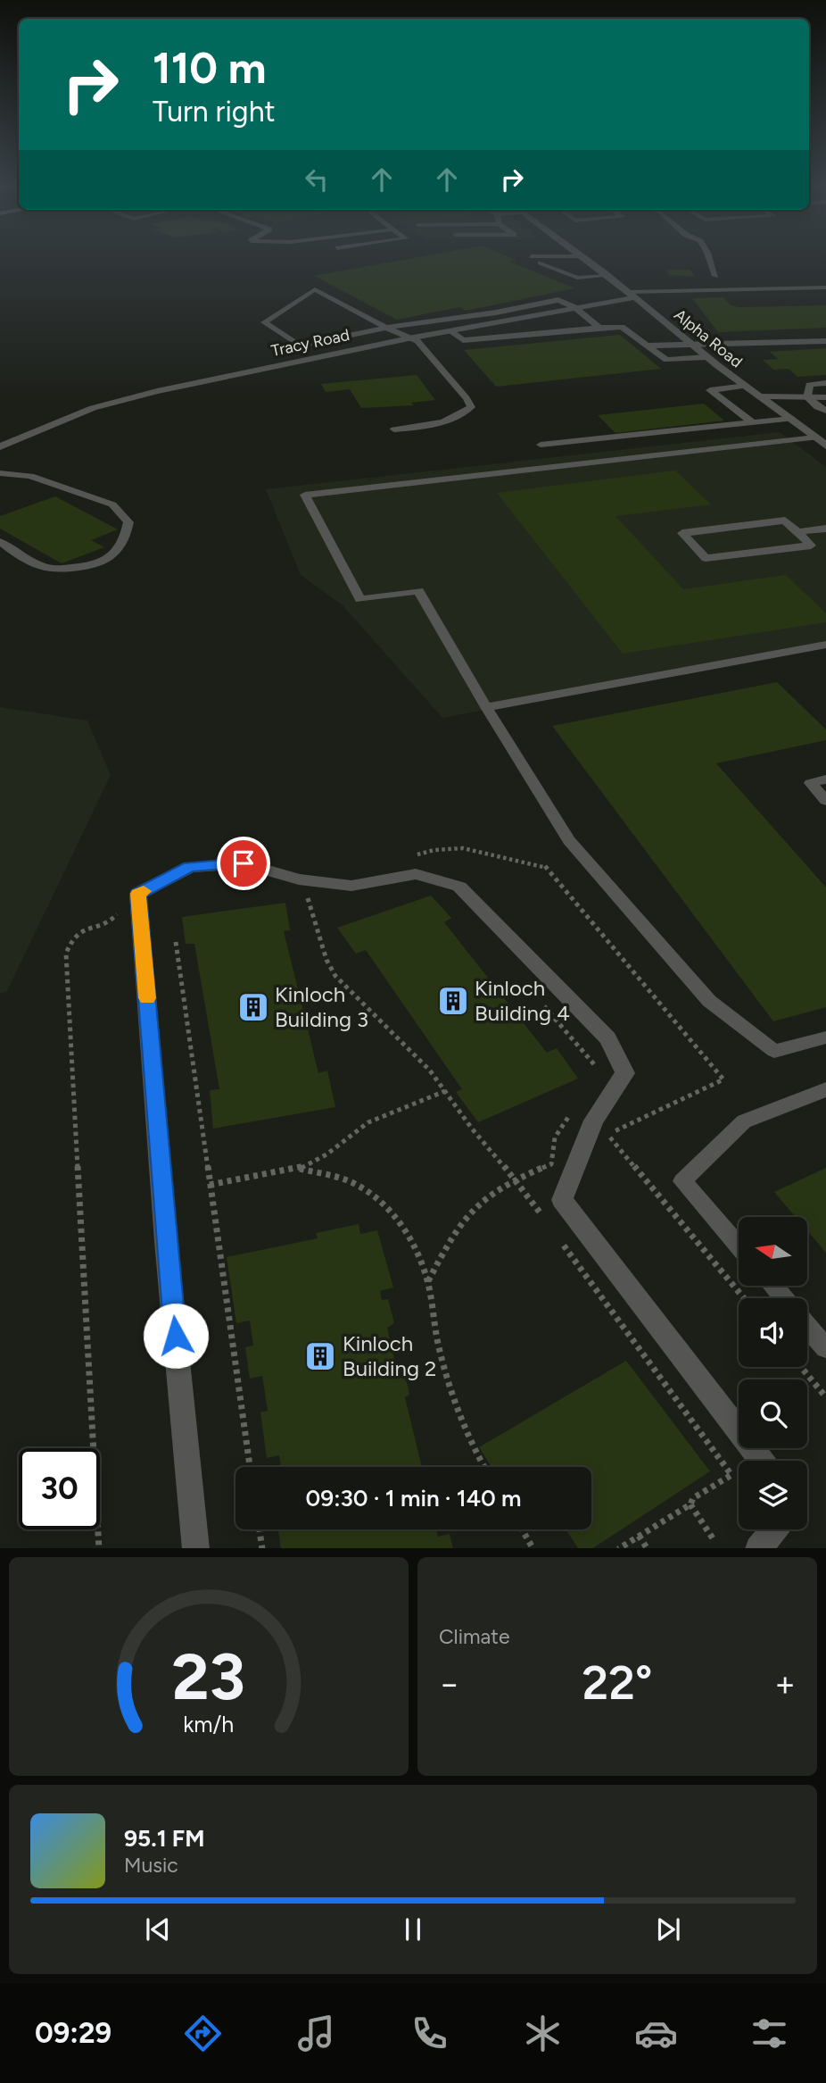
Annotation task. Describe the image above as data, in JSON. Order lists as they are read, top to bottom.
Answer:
{
  "streets": {
    "street": ["Alpha Road", "Tracy Road"]
  },
  "crossings": [
    ["Alpha Road", "Tracy Road"]
  ],
  "places": {
    "building": ["Kinloch Building 4", "Kinloch Building 3", "Kinloch Building 2"]
  },
  "north": "left",
  "page": {
    "turn": ["110 m", "Turn right"],
    "limit": "30",
    "trip": "09:30 · 1 min · 140 m",
    "tile": "Climate",
    "heat": ["−", "22°", "+"],
    "song": ["95.1 FM", "Music"],
    "tabs": "09:29",
    "gauge": ["23", "km/h"]
  }
}
